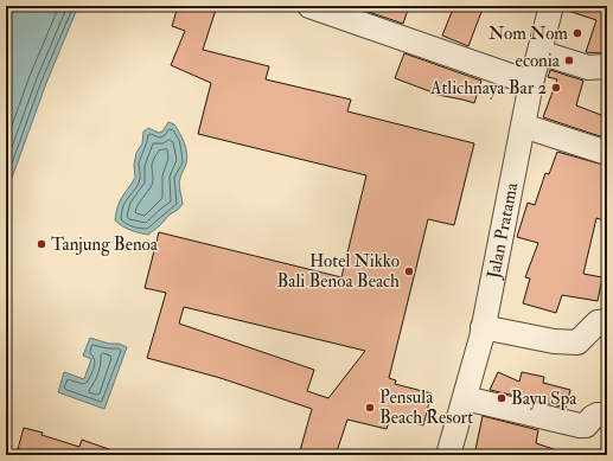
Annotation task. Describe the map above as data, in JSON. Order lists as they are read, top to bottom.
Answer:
{
  "streets": {
    "street": ["Jalan Pratama"]
  },
  "places": [
    "Nom Nom",
    "econia",
    "Atlichnaya Bar 2",
    "Tanjung Benoa",
    "Hotel Nikko Bali Benoa Beach",
    "Bayu Spa",
    "Pensula Beach Resort"
  ]
}
